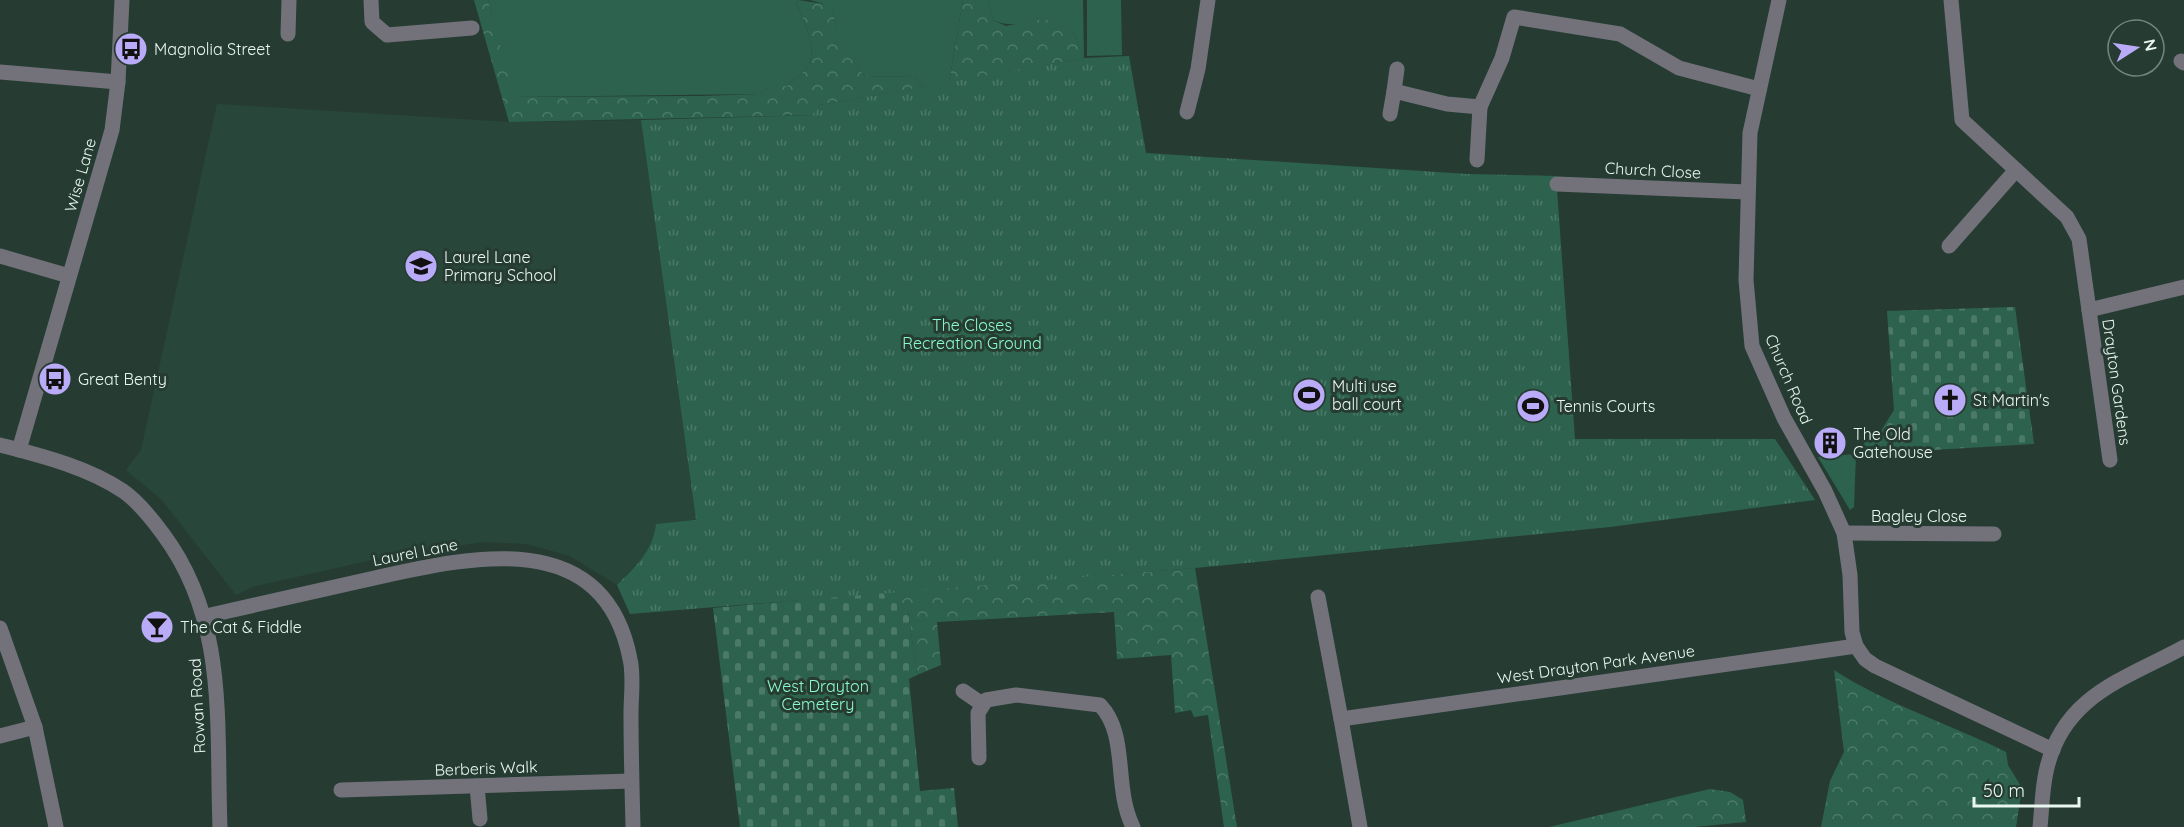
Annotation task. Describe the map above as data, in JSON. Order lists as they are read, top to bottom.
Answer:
{
  "streets": {
    "street": [
      "Church Close",
      "Wise Lane",
      "Church Road",
      "Drayton Gardens",
      "Bagley Close",
      "Laurel Lane",
      "West Drayton Park Avenue",
      "Rowan Road",
      "Berberis Walk"
    ]
  },
  "crossings": [
    ["Church Close", "Church Road"],
    ["Wise Lane", "Rowan Road"],
    ["Church Road", "Bagley Close"],
    ["Church Road", "West Drayton Park Avenue"],
    ["Laurel Lane", "Rowan Road"],
    ["Laurel Lane", "Berberis Walk"]
  ],
  "parks": ["The Closes Recreation Ground", "West Drayton Cemetery"],
  "places": {
    "bus stop": ["Magnolia Street", "Great Benty"],
    "school or university": ["Laurel Lane Primary School"],
    "sports": ["Multi use ball court", "Tennis Courts"],
    "church": ["St Martin's"],
    "building": ["The Old Gatehouse"],
    "bar": ["The Cat & Fiddle"]
  },
  "scale_bar": "50 m",
  "north": "right"
}
